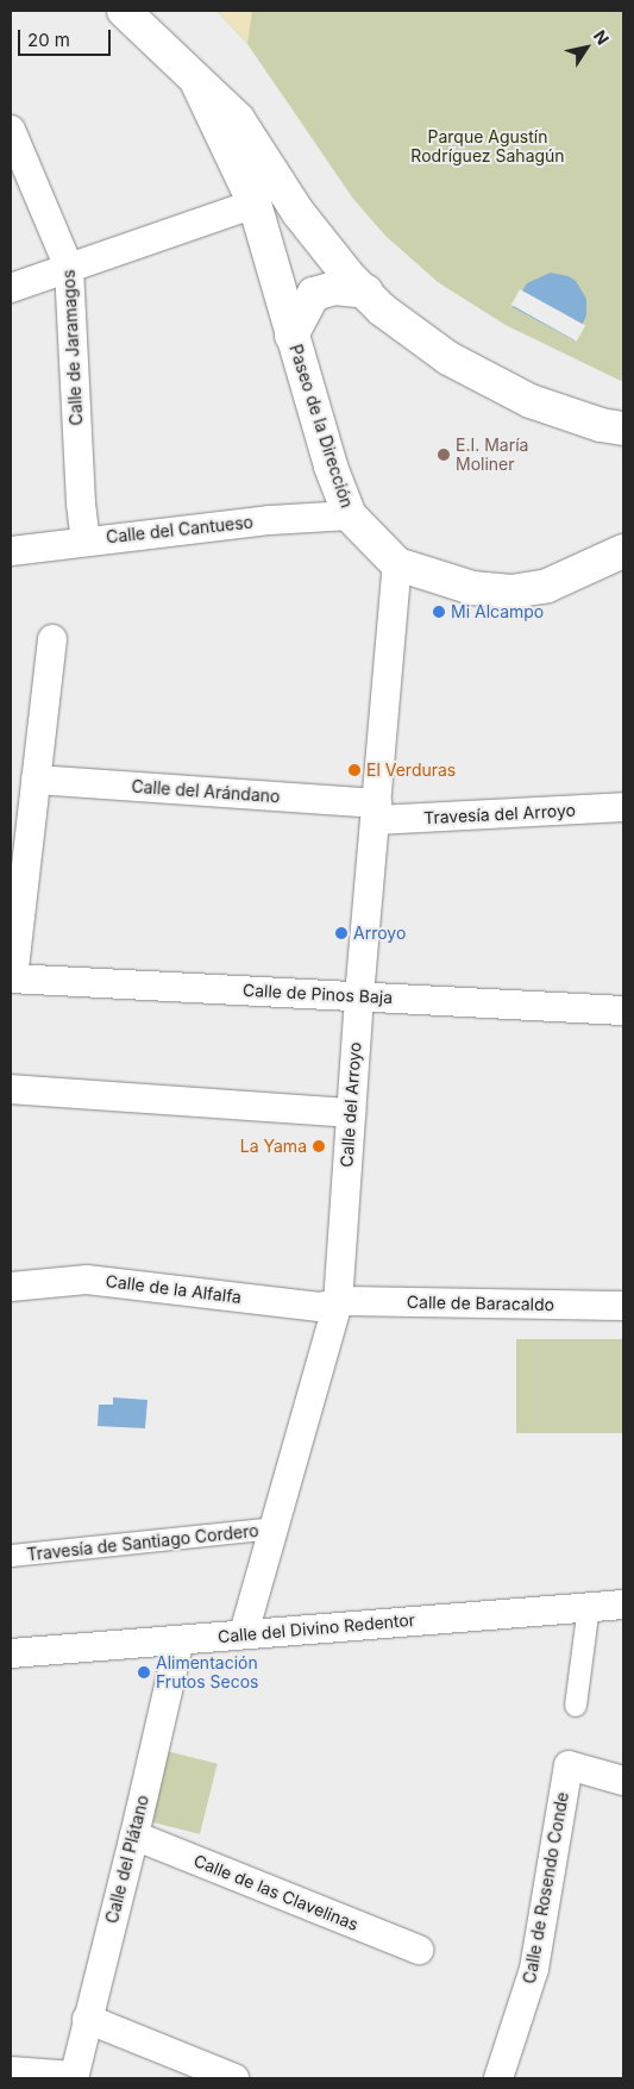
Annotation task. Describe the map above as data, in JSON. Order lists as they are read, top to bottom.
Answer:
{
  "streets": {
    "street": [
      "Calle de Jaramagos",
      "Paseo de la Dirección",
      "Calle del Cantueso",
      "Calle del Arándano",
      "Travesía del Arroyo",
      "Calle de Pinos Baja",
      "Calle del Arroyo",
      "Calle de la Alfalfa",
      "Calle de Baracaldo",
      "Travesía de Santiago Cordero",
      "Calle del Divino Redentor",
      "Calle del Plátano",
      "Calle de Rosendo Conde",
      "Calle de las Clavelinas"
    ]
  },
  "crossings": [
    ["Calle de Jaramagos", "Calle del Cantueso"],
    ["Paseo de la Dirección", "Calle del Cantueso"],
    ["Paseo de la Dirección", "Calle del Arroyo"],
    ["Calle del Arándano", "Travesía del Arroyo"],
    ["Calle del Arándano", "Calle del Arroyo"],
    ["Travesía del Arroyo", "Calle del Arroyo"],
    ["Calle de Pinos Baja", "Calle del Arroyo"],
    ["Calle del Arroyo", "Calle de la Alfalfa"],
    ["Calle del Arroyo", "Calle de Baracaldo"],
    ["Calle del Arroyo", "Travesía de Santiago Cordero"],
    ["Calle del Arroyo", "Calle del Divino Redentor"],
    ["Calle de la Alfalfa", "Calle de Baracaldo"],
    ["Calle del Divino Redentor", "Calle del Plátano"],
    ["Calle del Plátano", "Calle de las Clavelinas"]
  ],
  "parks": ["Parque Agustín Rodríguez Sahagún"],
  "places": [
    "E.I. María Moliner",
    "Mi Alcampo",
    "El Verduras",
    "Arroyo",
    "La Yama",
    "Alimentación Frutos Secos"
  ],
  "scale_bar": "20 m",
  "north": "top right"
}
